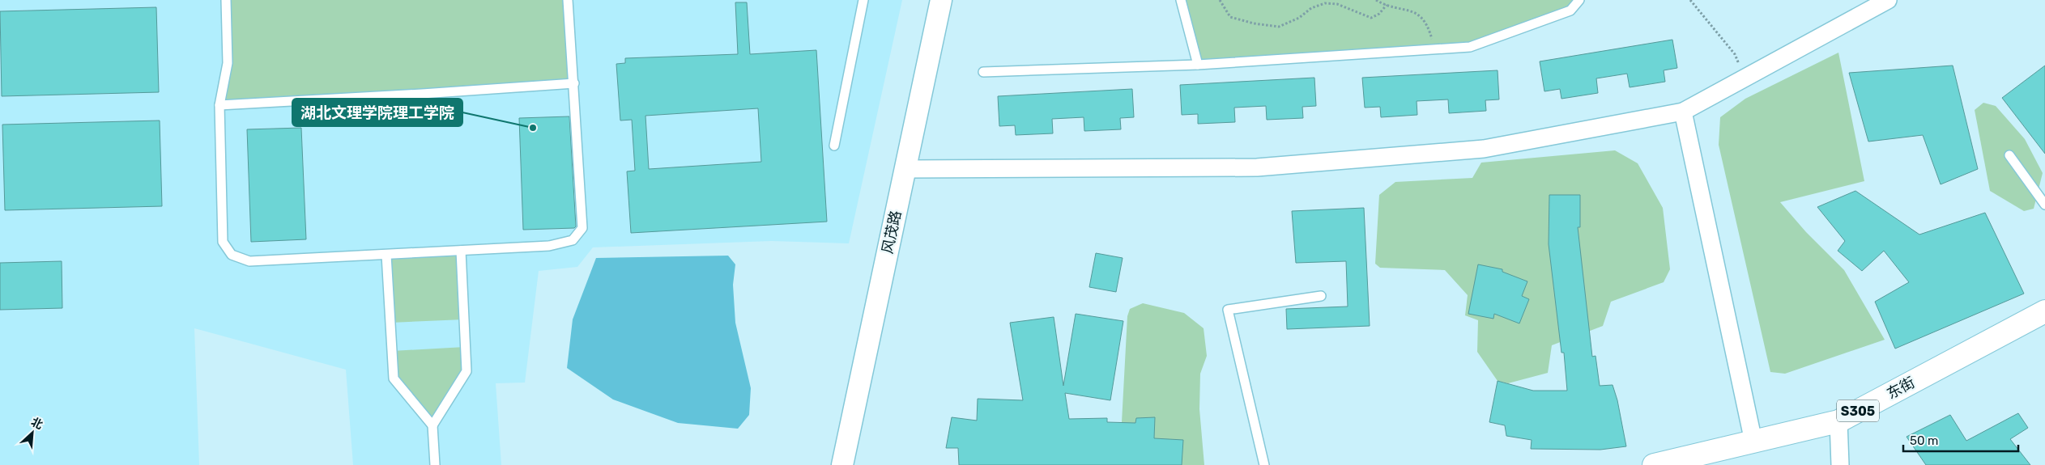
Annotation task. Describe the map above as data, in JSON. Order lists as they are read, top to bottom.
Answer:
{
  "streets": {
    "main road": ["东街", "S305"],
    "street": ["风茂路"]
  },
  "places": ["湖北文理学院理工学院"],
  "scale_bar": "50 m",
  "north": "top right"
}
